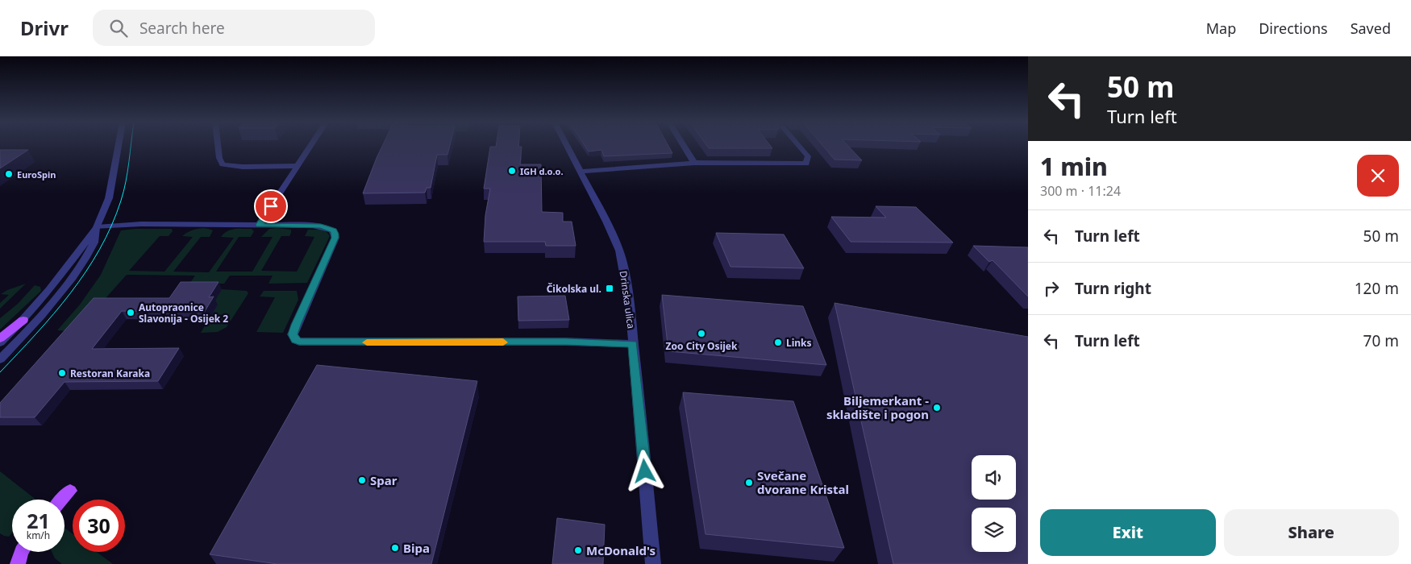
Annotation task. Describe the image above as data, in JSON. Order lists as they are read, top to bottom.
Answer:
{
  "streets": {
    "street": ["Drinska ulica"]
  },
  "places": {
    "other": [
      "IGH d.o.o.",
      "EuroSpin",
      "Autopraonice Slavonija - Osijek 2",
      "Zoo City Osijek",
      "Links",
      "Restoran Karaka",
      "Biljemerkant - skladište i pogon",
      "Spar",
      "Svečane dvorane Kristal",
      "Bipa",
      "McDonald's"
    ],
    "transit": ["Čikolska ul."]
  },
  "page": {
    "header": "Drivr",
    "search": "Search here",
    "nav": ["Map", "Directions", "Saved"],
    "turn": ["50 m", "Turn left"],
    "heading": ["1 min", "300 m · 11:24"],
    "list": [
      {
        "name": "Turn left",
        "value": "50 m"
      },
      {
        "name": "Turn right",
        "value": "120 m"
      },
      {
        "name": "Turn left",
        "value": "70 m"
      }
    ],
    "speed": "21 km/h",
    "limit": "30",
    "buttons": ["Exit", "Share"]
  }
}
